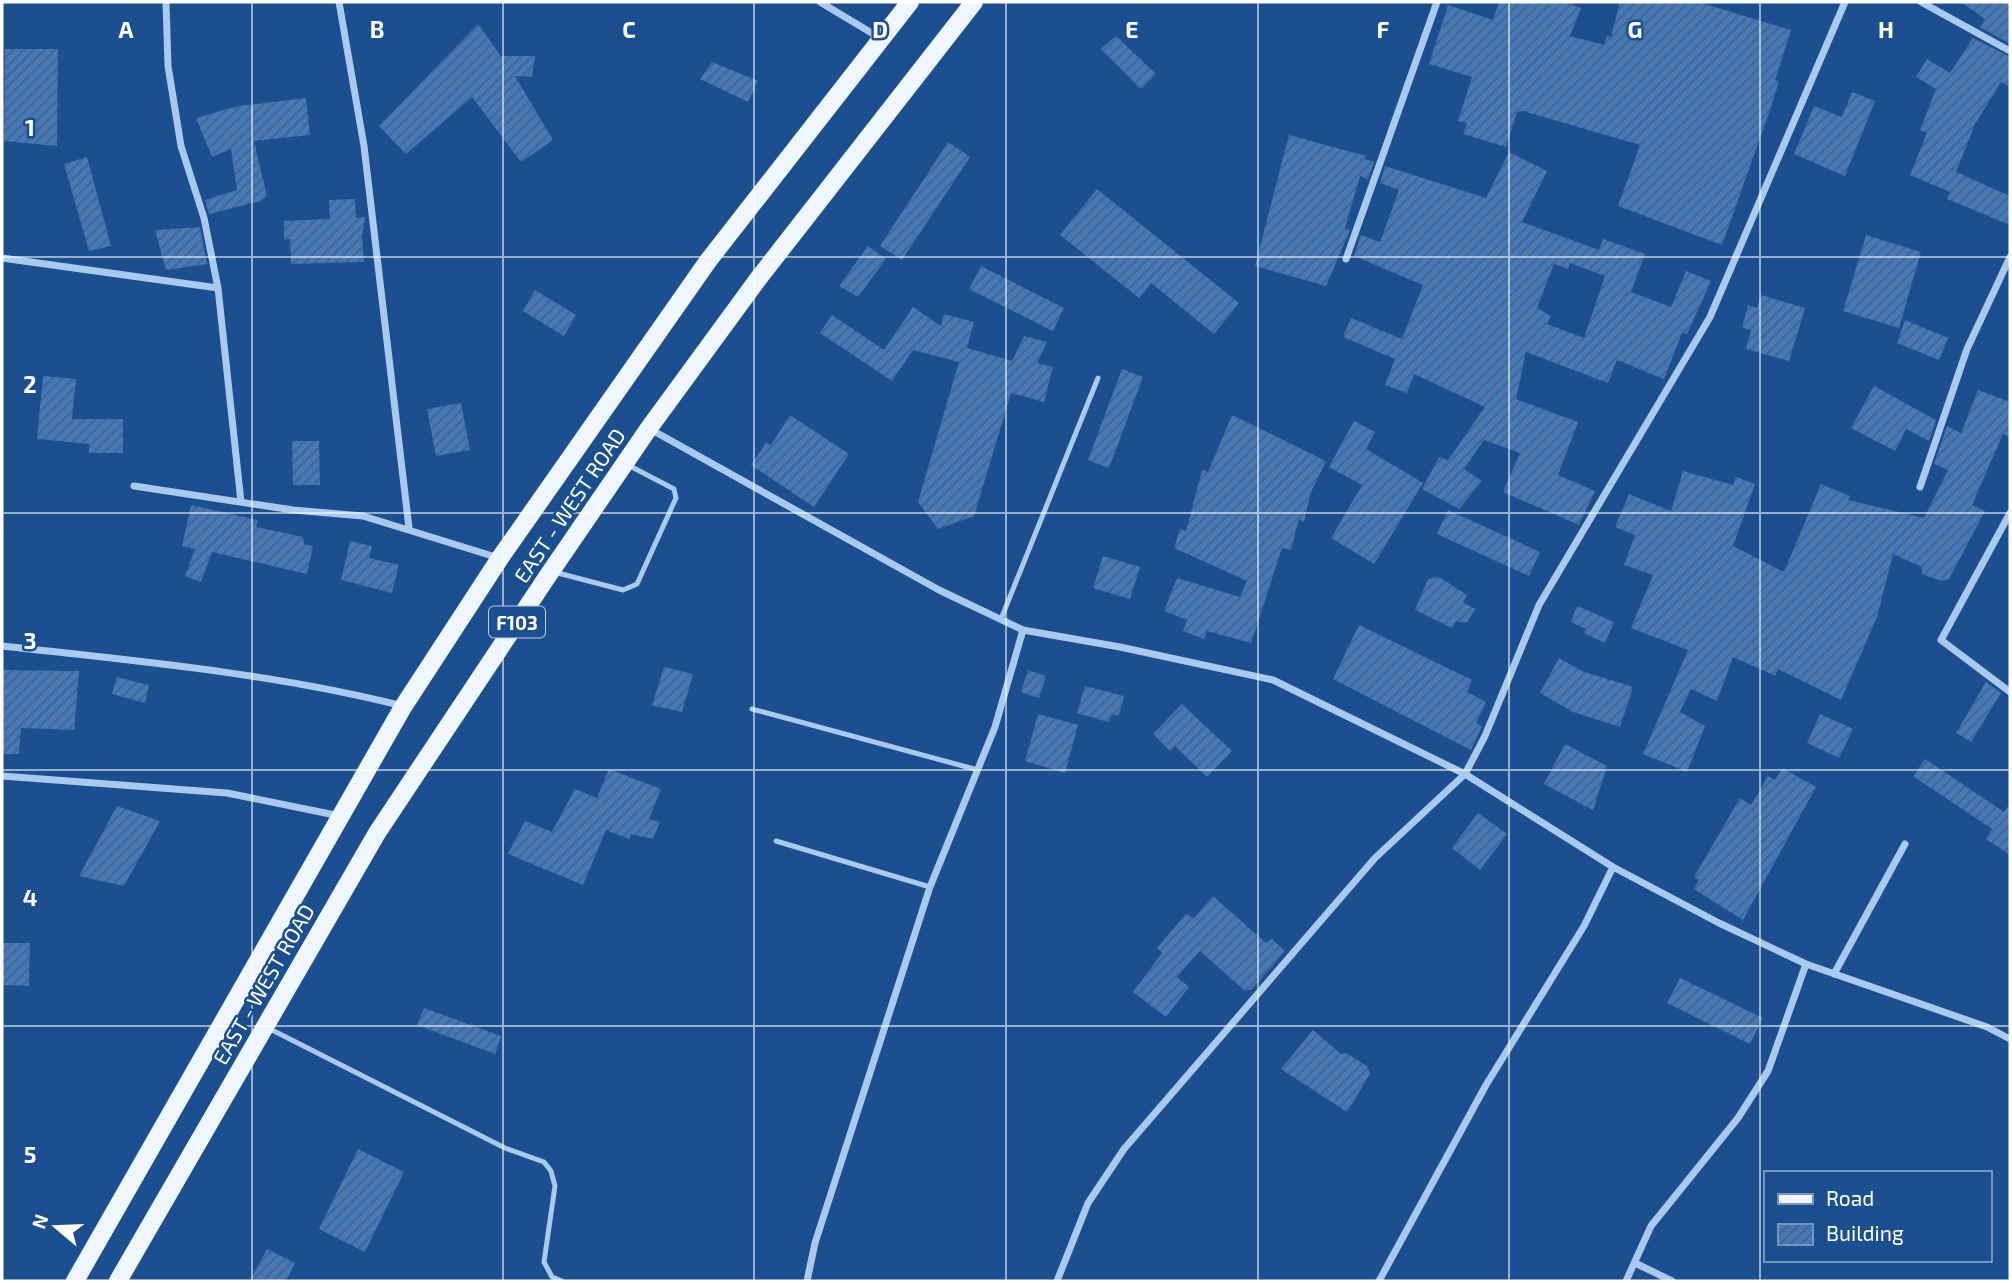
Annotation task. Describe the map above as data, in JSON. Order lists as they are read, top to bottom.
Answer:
{
  "streets": {
    "main road": ["EAST - WEST ROAD", "F103"]
  },
  "legend": ["Road", "Building"],
  "north": "left",
  "grid": {
    "columns": [
      "A",
      "B",
      "C",
      "D",
      "E",
      "F",
      "G",
      "H"
    ],
    "rows": [
      "1",
      "2",
      "3",
      "4",
      "5"
    ]
  }
}
